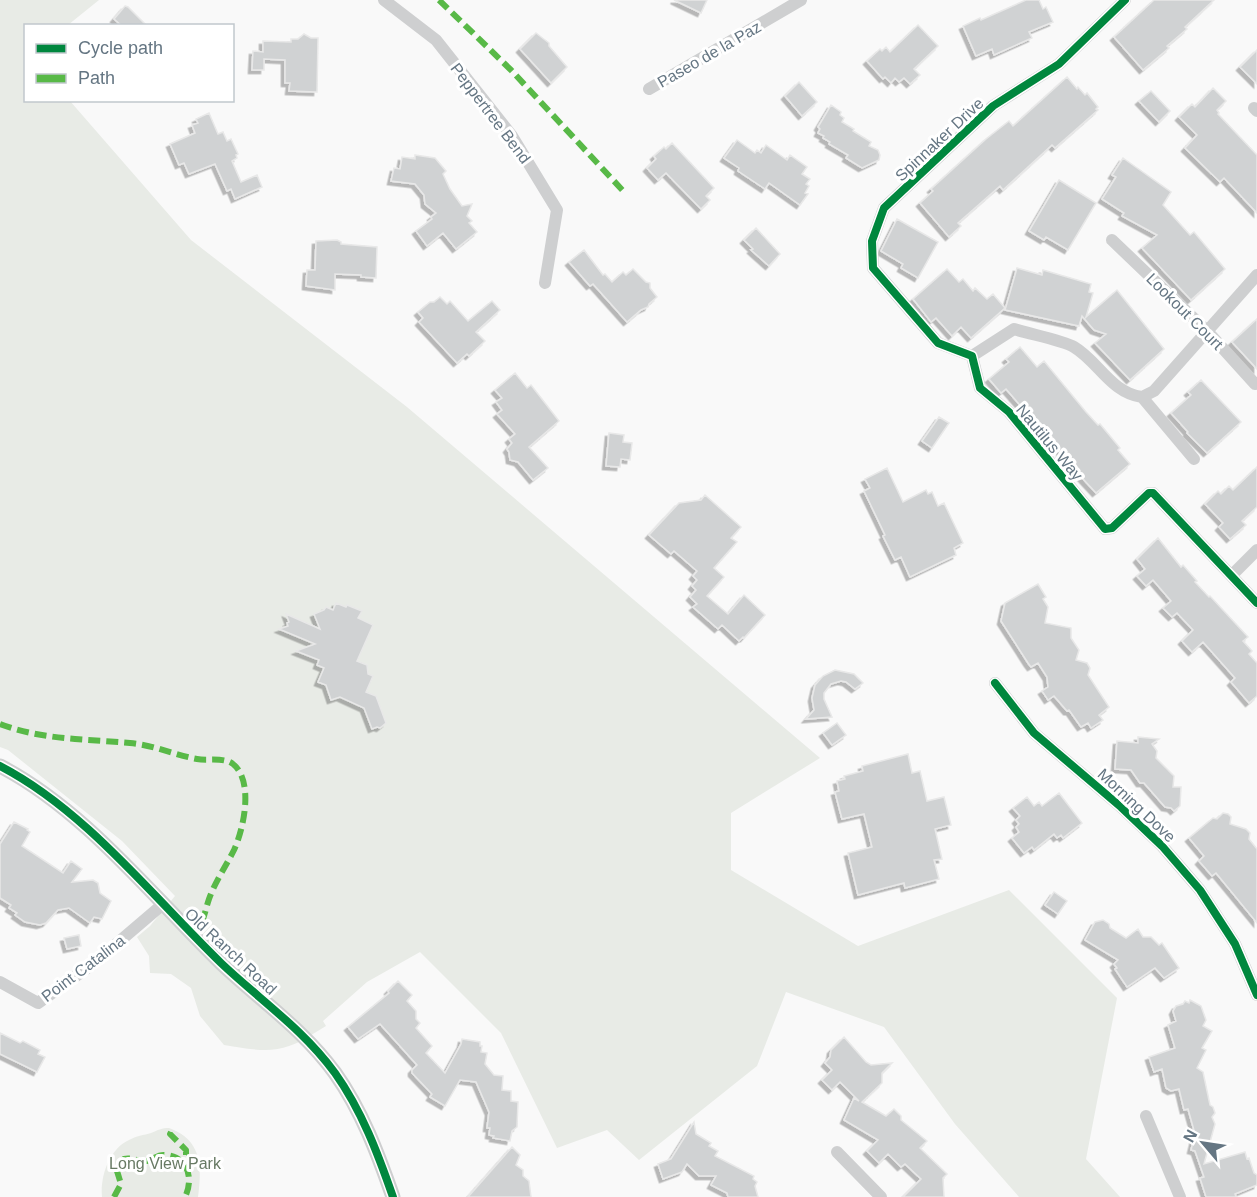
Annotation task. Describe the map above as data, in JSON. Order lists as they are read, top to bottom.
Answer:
{
  "streets": {
    "street": [
      "Paseo de la Paz",
      "Peppertree Bend",
      "Spinnaker Drive",
      "Lookout Court",
      "Nautilus Way",
      "Morning Dove",
      "Old Ranch Road",
      "Point Catalina"
    ]
  },
  "crossings": [
    ["Spinnaker Drive", "Nautilus Way"],
    ["Old Ranch Road", "Point Catalina"]
  ],
  "parks": ["Long View Park"],
  "legend": ["Cycle path", "Path"],
  "north": "top left"
}
